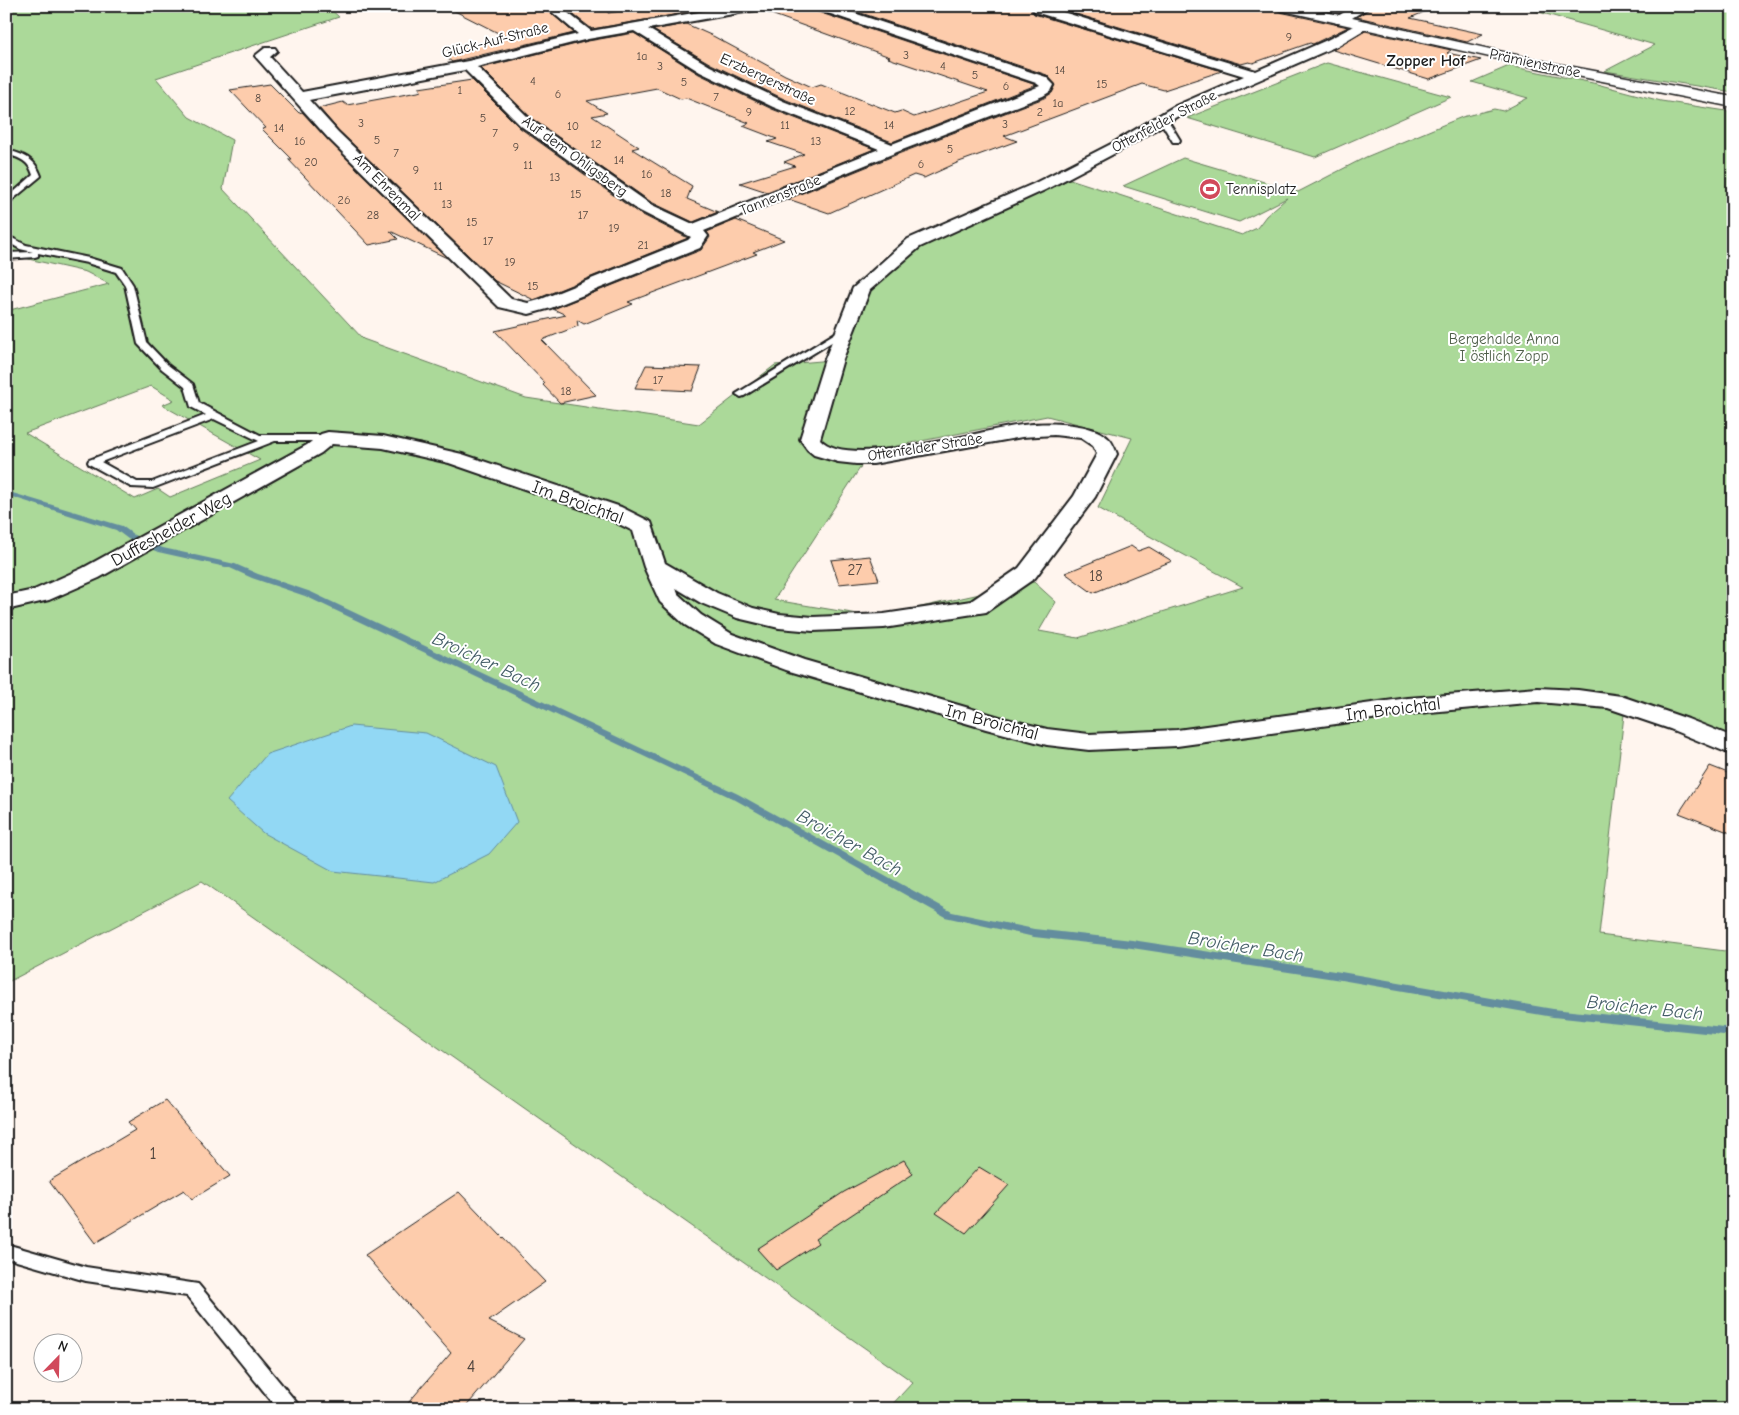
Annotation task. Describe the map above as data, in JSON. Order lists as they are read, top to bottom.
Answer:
{
  "streets": {
    "main road": ["Prämienstraße"],
    "street": [
      "Glück-Auf-Straße",
      "Erzbergerstraße",
      "Ottenfelder Straße",
      "Auf dem Ohligsberg",
      "Am Ehrenmal",
      "Tannenstraße",
      "Im Broichtal",
      "Duffesheider Weg"
    ]
  },
  "crossings": [
    ["Glück-Auf-Straße", "Erzbergerstraße"],
    ["Glück-Auf-Straße", "Auf dem Ohligsberg"],
    ["Glück-Auf-Straße", "Am Ehrenmal"],
    ["Prämienstraße", "Ottenfelder Straße"],
    ["Erzbergerstraße", "Tannenstraße"],
    ["Ottenfelder Straße", "Im Broichtal"],
    ["Auf dem Ohligsberg", "Am Ehrenmal"],
    ["Auf dem Ohligsberg", "Tannenstraße"],
    ["Am Ehrenmal", "Tannenstraße"],
    ["Im Broichtal", "Duffesheider Weg"]
  ],
  "districts": ["Zopper Hof"],
  "water": ["Broicher Bach"],
  "parks": ["Bergehalde Anna I östlich Zopp"],
  "places": {
    "sports": ["Tennisplatz"]
  },
  "house_numbers": [
    "9",
    "3",
    "1a",
    "3",
    "4",
    "14",
    "5",
    "4",
    "5",
    "15",
    "6",
    "1",
    "6",
    "7",
    "8",
    "1a",
    "12",
    "9",
    "2",
    "5",
    "3",
    "3",
    "11",
    "14",
    "10",
    "14",
    "7",
    "5",
    "16",
    "13",
    "12",
    "9",
    "5",
    "7",
    "14",
    "20",
    "6",
    "11",
    "9",
    "16",
    "13",
    "11",
    "18",
    "15",
    "26",
    "13",
    "28",
    "17",
    "15",
    "19",
    "17",
    "21",
    "19",
    "15",
    "17",
    "18",
    "27",
    "18",
    "1",
    "4"
  ],
  "north": "top right"
}
